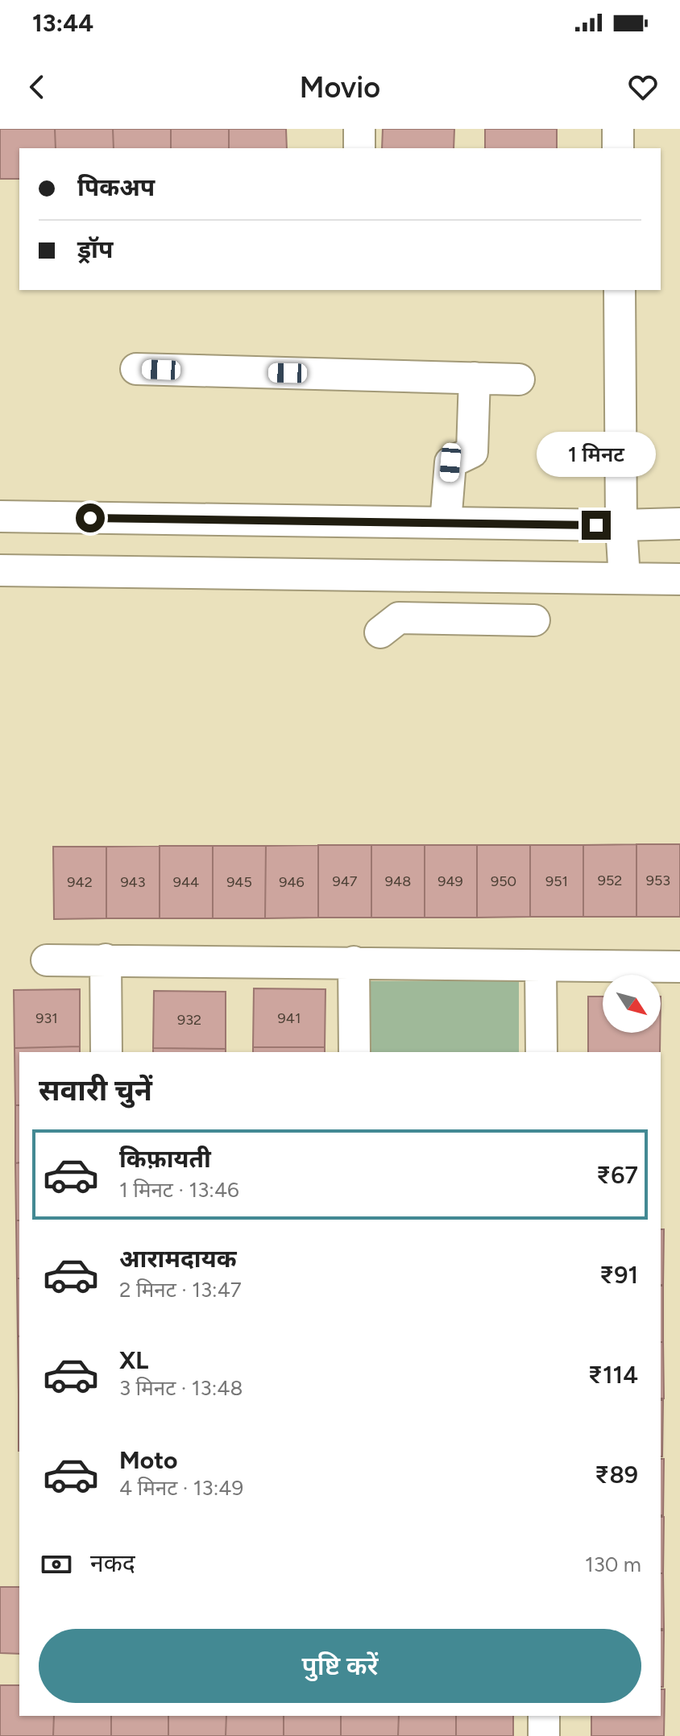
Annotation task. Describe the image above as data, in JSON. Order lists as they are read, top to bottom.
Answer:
{
  "house_numbers": [
    "952",
    "953",
    "947",
    "948",
    "949",
    "950",
    "951",
    "942",
    "943",
    "944",
    "945",
    "946",
    "931",
    "941",
    "932"
  ],
  "north": "bottom right",
  "page": {
    "status": "13:44",
    "header": "Movio",
    "banner": ["पिकअप", "ड्रॉप"],
    "bubble": "1 मिनट",
    "heading": "सवारी चुनें",
    "list": [
      {
        "name": "किफ़ायती",
        "note": "1 मिनट · 13:46",
        "value": "₹67"
      },
      {
        "name": "आरामदायक",
        "note": "2 मिनट · 13:47",
        "value": "₹91"
      },
      {
        "name": "XL",
        "note": "3 मिनट · 13:48",
        "value": "₹114"
      },
      {
        "name": "Moto",
        "note": "4 मिनट · 13:49",
        "value": "₹89"
      }
    ],
    "pay": ["नकद", "130 m"],
    "buttons": "पुष्टि करें"
  }
}
